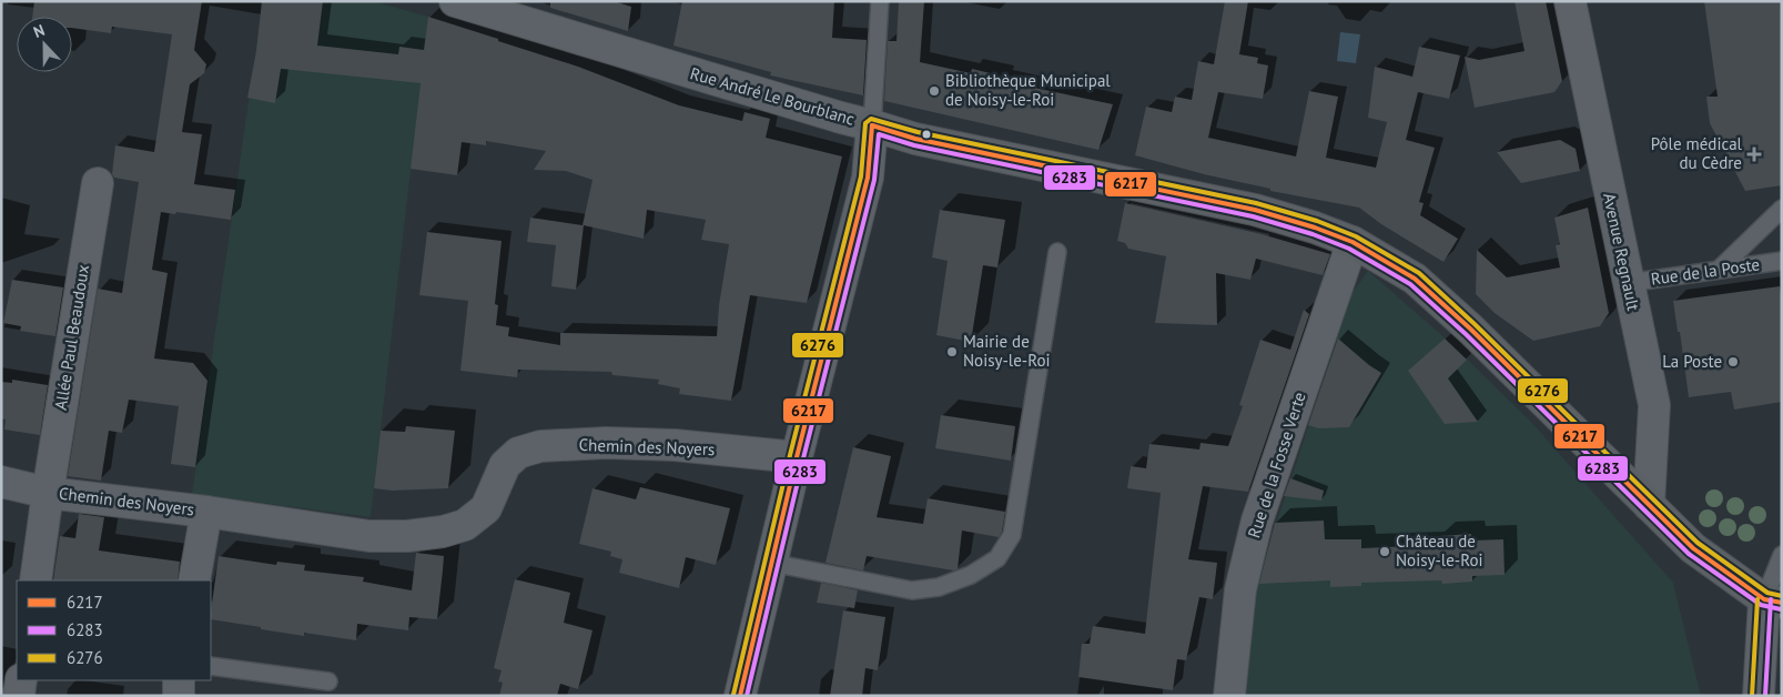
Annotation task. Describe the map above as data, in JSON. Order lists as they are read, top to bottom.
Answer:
{
  "streets": {
    "street": [
      "Rue André Le Bourblanc",
      "Avenue Regnault",
      "Allée Paul Beaudoux",
      "Chemin des Noyers",
      "Rue de la Fosse Verte"
    ],
    "lane": ["Rue de la Poste"]
  },
  "crossings": [
    ["Rue André Le Bourblanc", "Avenue Regnault"],
    ["Rue André Le Bourblanc", "Rue de la Fosse Verte"],
    ["Avenue Regnault", "Rue de la Poste"],
    ["Allée Paul Beaudoux", "Chemin des Noyers"]
  ],
  "places": {
    "other": [
      "Bibliothèque Municipal de Noisy-le-Roi",
      "Mairie de Noisy-le-Roi",
      "La Poste",
      "Château de Noisy-le-Roi"
    ],
    "health": ["Pôle médical du Cèdre"]
  },
  "lines": ["transit line 6276", "transit line 6217", "transit line 6283"],
  "legend": ["6217", "6283", "6276"],
  "north": "top"
}
